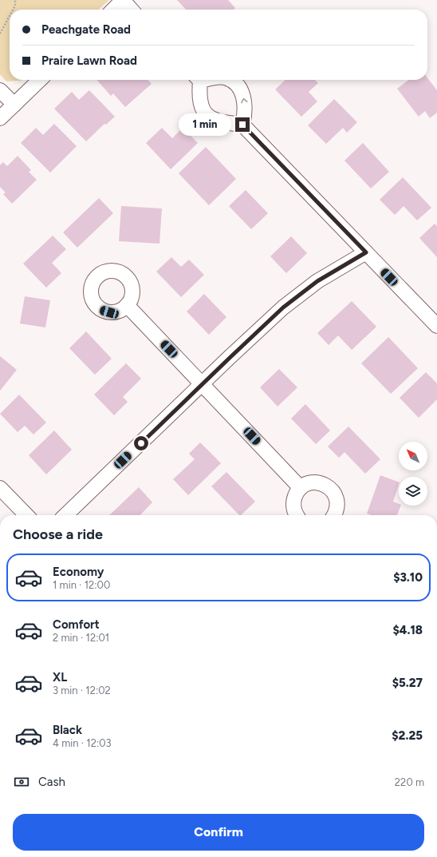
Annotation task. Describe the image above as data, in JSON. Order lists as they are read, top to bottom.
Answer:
{
  "north": "top left",
  "page": {
    "banner": ["Peachgate Road", "Praire Lawn Road"],
    "bubble": "1 min",
    "heading": "Choose a ride",
    "list": [
      {
        "name": "Economy",
        "note": "1 min · 12:00",
        "value": "$3.10"
      },
      {
        "name": "Comfort",
        "note": "2 min · 12:01",
        "value": "$4.18"
      },
      {
        "name": "XL",
        "note": "3 min · 12:02",
        "value": "$5.27"
      },
      {
        "name": "Black",
        "note": "4 min · 12:03",
        "value": "$2.25"
      }
    ],
    "pay": ["Cash", "220 m"],
    "buttons": "Confirm"
  }
}
